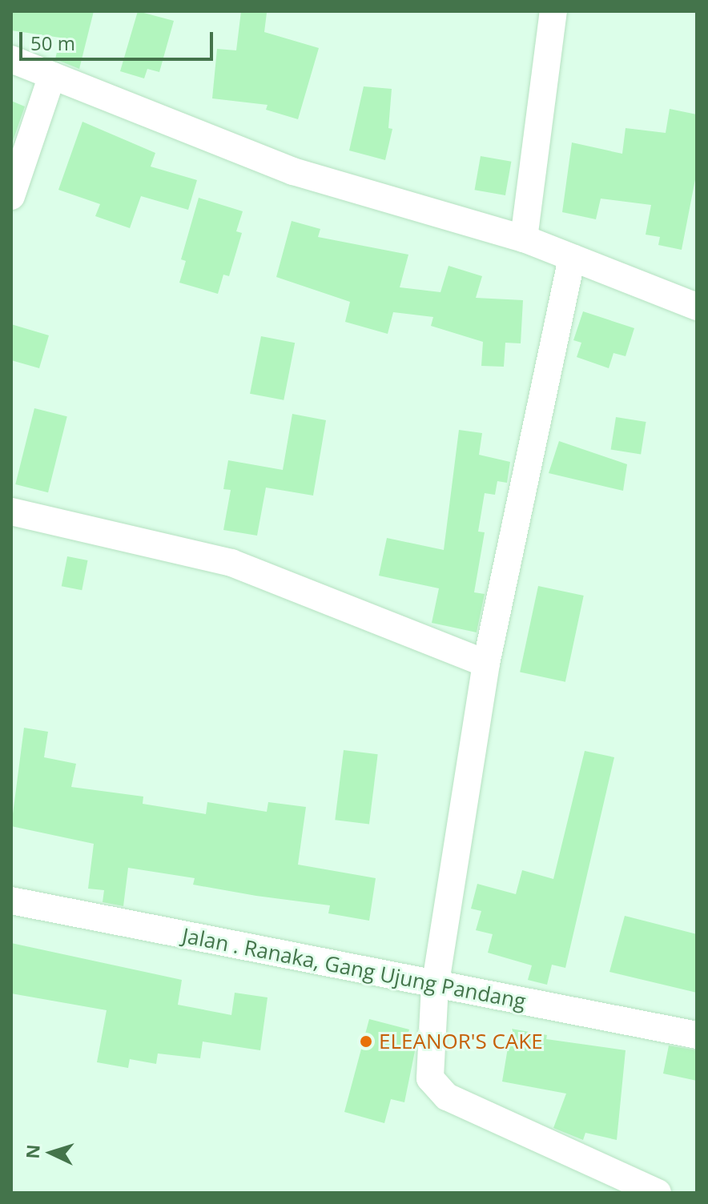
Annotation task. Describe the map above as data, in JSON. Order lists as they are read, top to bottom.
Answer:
{
  "streets": {
    "street": ["Jalan . Ranaka, Gang Ujung Pandang"]
  },
  "places": ["ELEANOR'S CAKE"],
  "scale_bar": "50 m",
  "north": "left"
}
